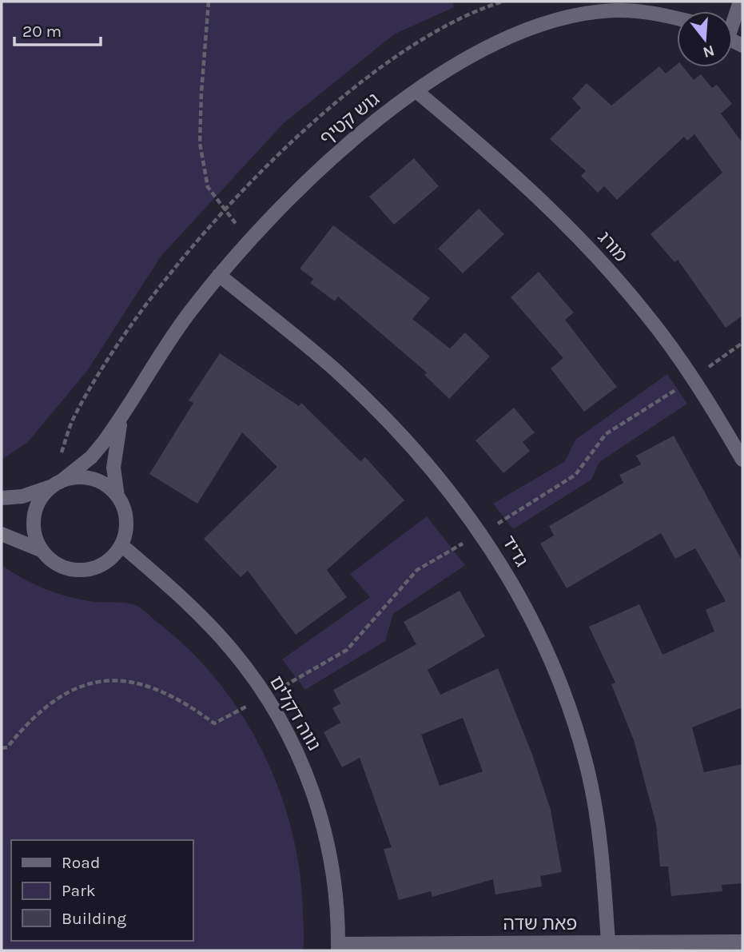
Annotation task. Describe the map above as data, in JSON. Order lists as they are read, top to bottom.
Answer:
{
  "streets": {
    "street": [
      "גוש קטיף",
      "מורג",
      "גדיד",
      "נווה דקלים",
      "פאת שדה"
    ]
  },
  "crossings": [
    ["גוש קטיף", "מורג"],
    ["גוש קטיף", "גדיד"],
    ["גוש קטיף", "נווה דקלים"],
    ["גדיד", "פאת שדה"],
    ["נווה דקלים", "פאת שדה"]
  ],
  "legend": ["Road", "Park", "Building"],
  "scale_bar": "20 m",
  "north": "bottom"
}
